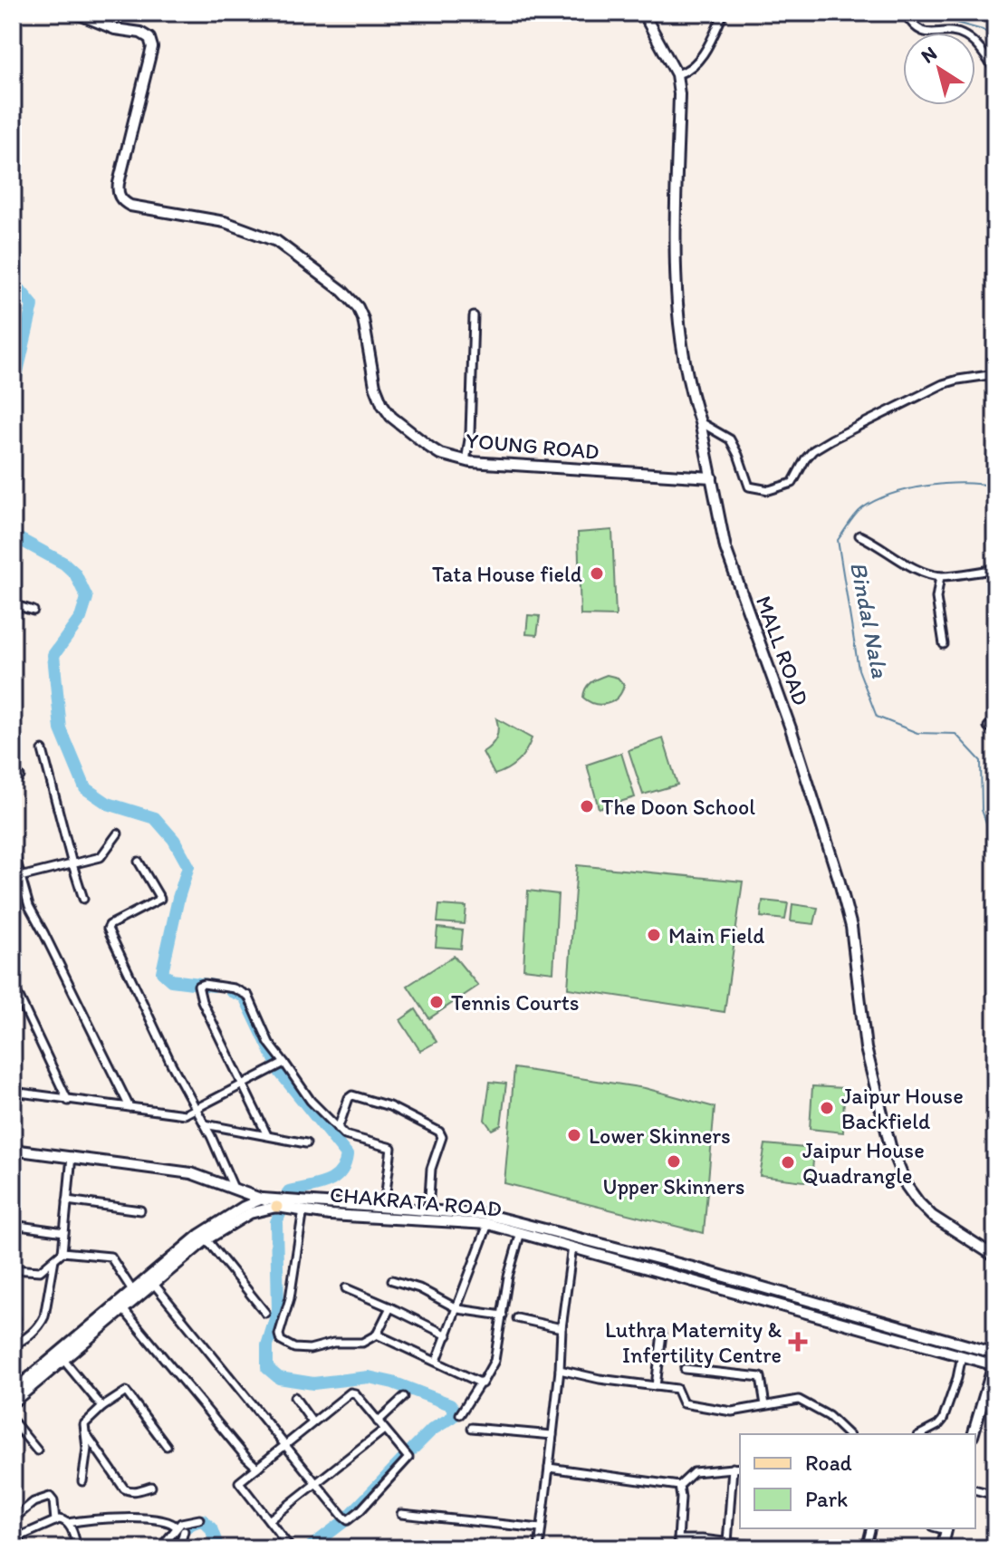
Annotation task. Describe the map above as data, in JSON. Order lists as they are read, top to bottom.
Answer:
{
  "streets": {
    "street": ["YOUNG ROAD", "MALL ROAD", "CHAKRATA ROAD"]
  },
  "crossings": [
    ["YOUNG ROAD", "MALL ROAD"]
  ],
  "water": ["Bindal Nala"],
  "places": {
    "other": [
      "Tata House field",
      "The Doon School",
      "Main Field",
      "Tennis Courts",
      "Jaipur House Backfield",
      "Lower Skinners",
      "Upper Skinners",
      "Jaipur House Quadrangle"
    ],
    "health": ["Luthra Maternity & Infertility Centre"]
  },
  "legend": ["Road", "Park"],
  "north": "top left"
}
